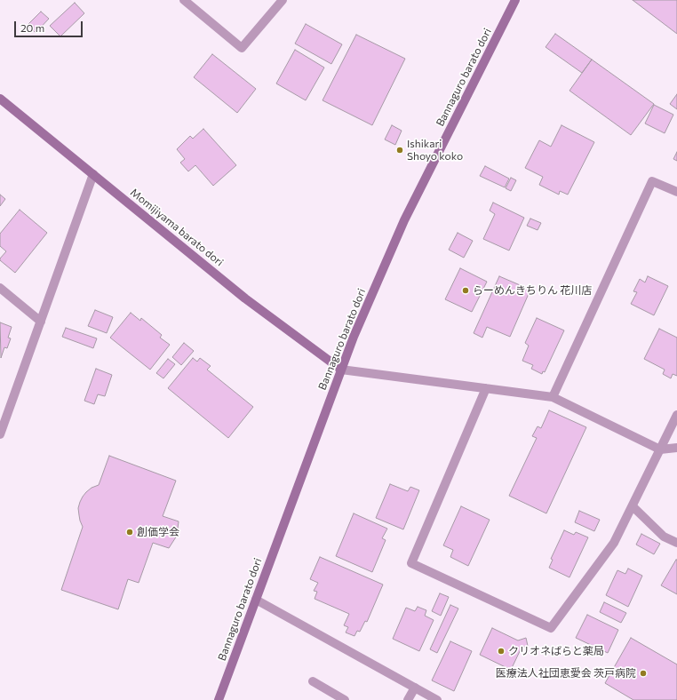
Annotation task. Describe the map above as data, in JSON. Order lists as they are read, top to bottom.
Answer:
{
  "streets": {
    "main road": ["Bannaguro barato dori", "Momijiyama barato dori"]
  },
  "crossings": [
    ["Bannaguro barato dori", "Momijiyama barato dori"]
  ],
  "places": [
    "Ishikari Shoyo koko",
    "らーめんきちりん 花川店",
    "創価学会",
    "クリオネばらと薬局",
    "医療法人社団恵愛会 茨戸病院"
  ],
  "scale_bar": "20 m"
}
